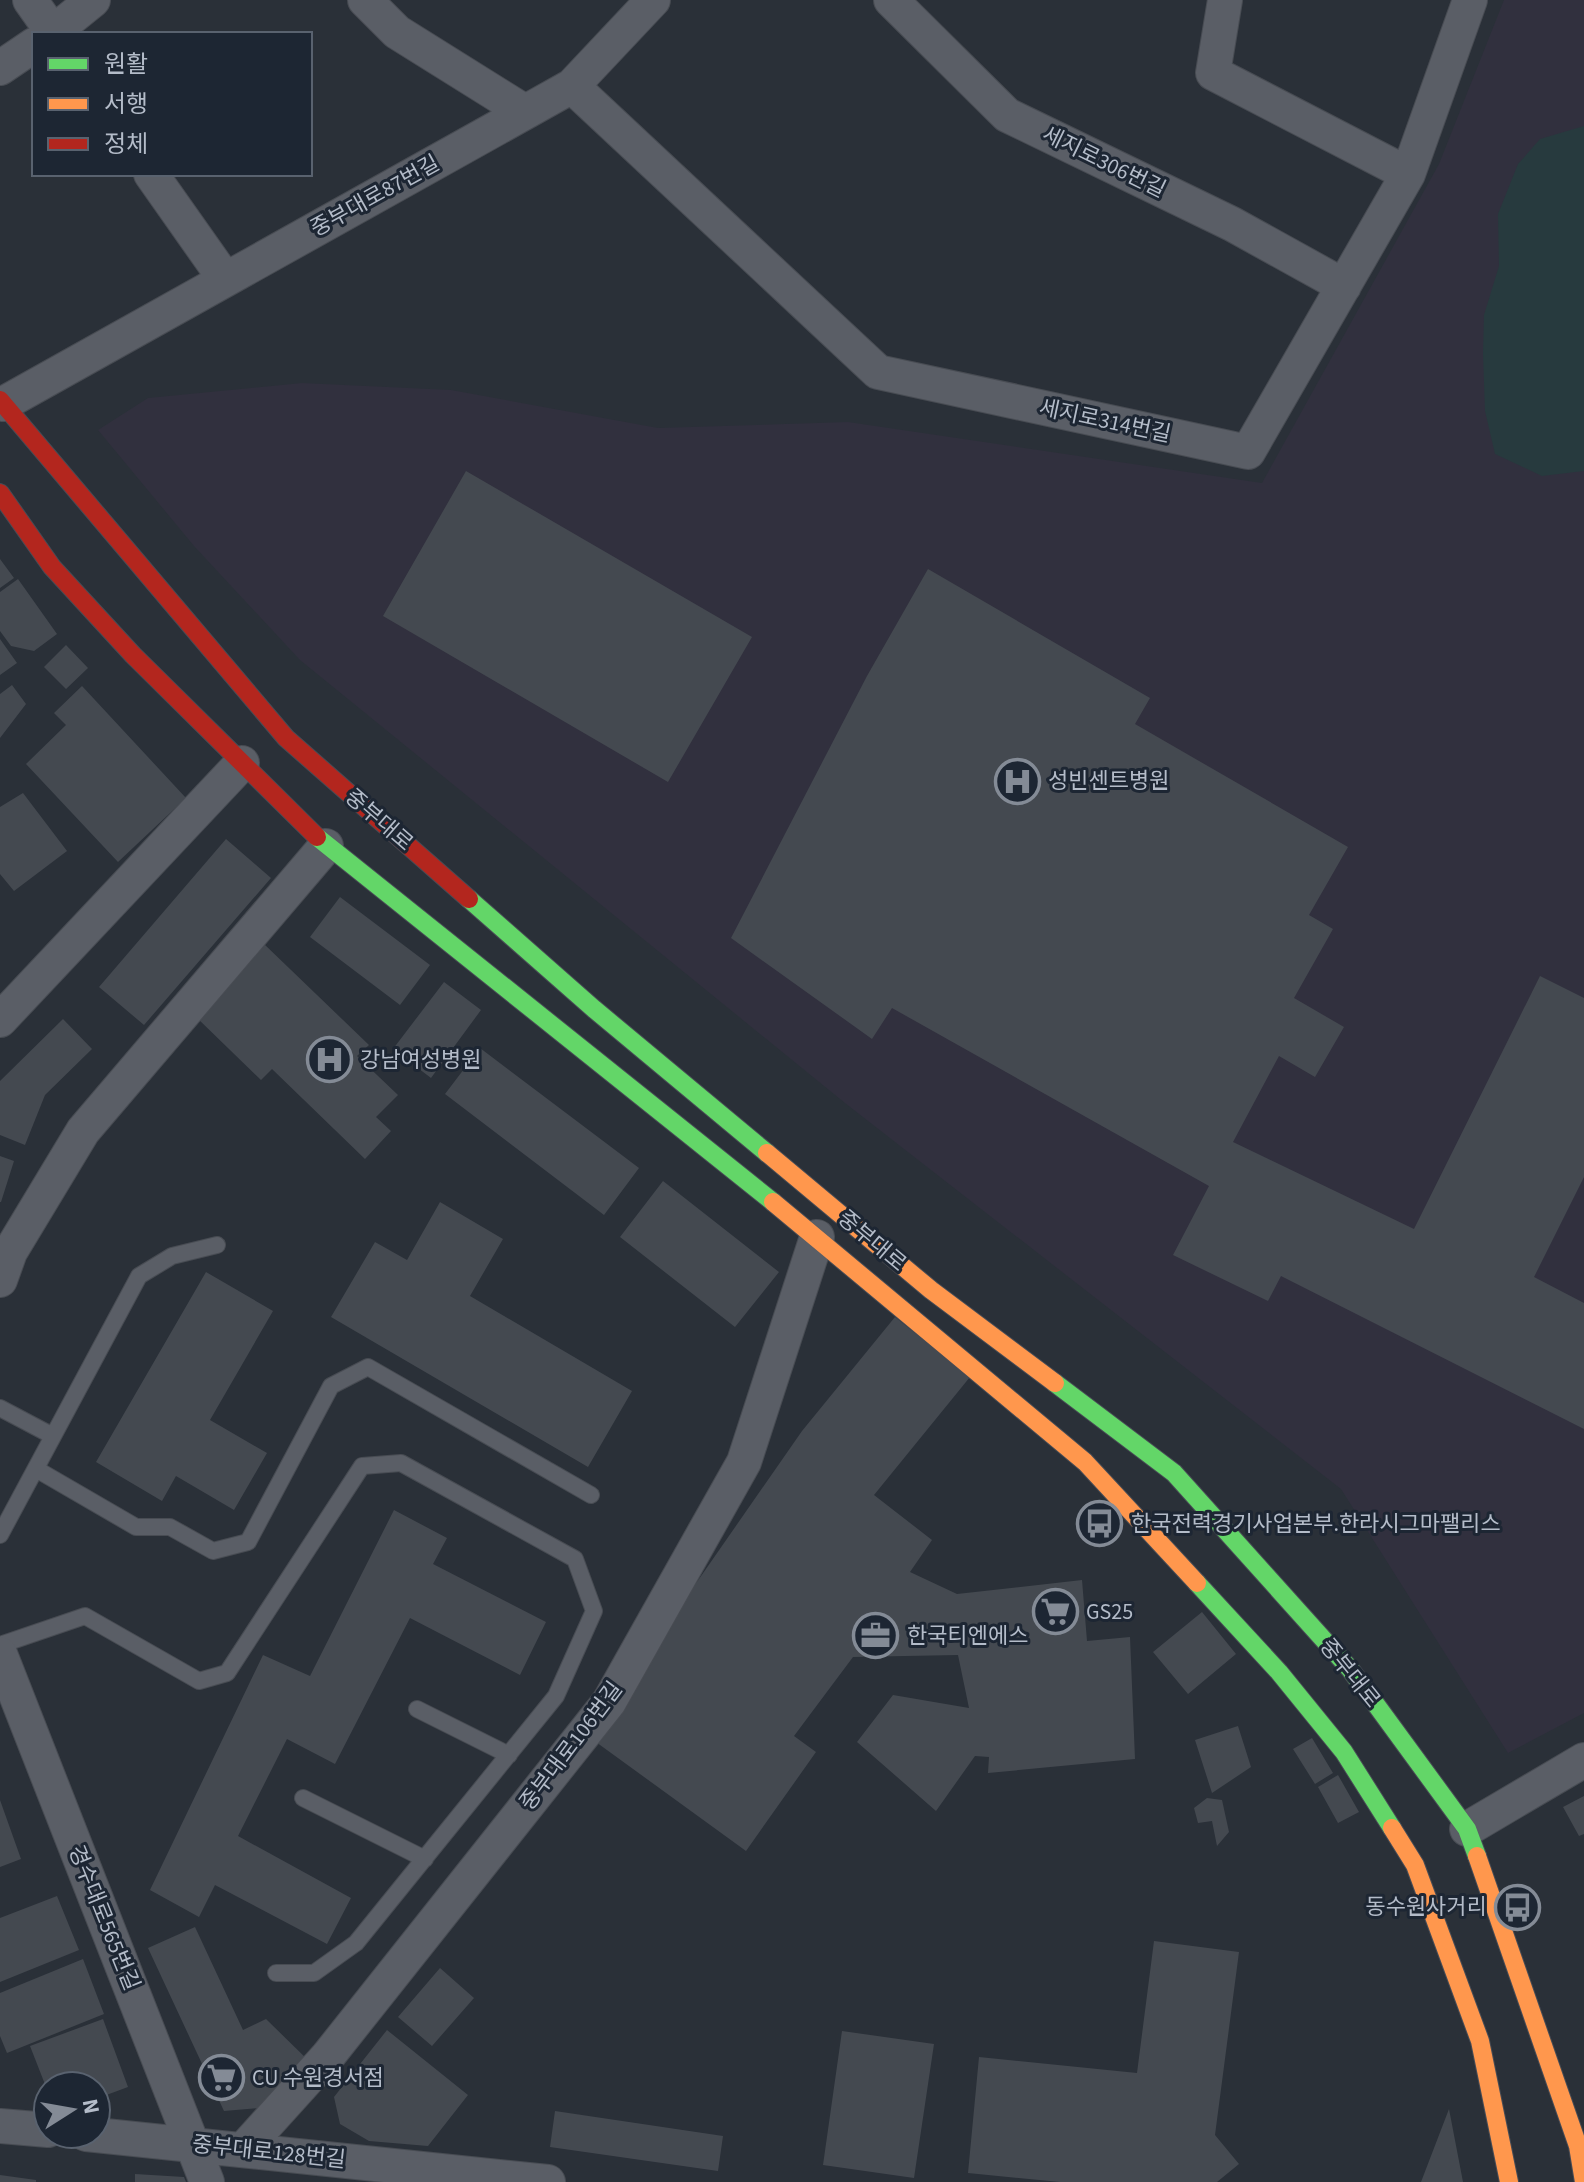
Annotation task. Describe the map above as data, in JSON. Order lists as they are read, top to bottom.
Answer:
{
  "streets": {
    "main road": ["중부대로"],
    "street": [
      "세지로306번길",
      "중부대로87번길",
      "세지로314번길",
      "중부대로106번길",
      "경수대로565번길",
      "중부대로128번길"
    ]
  },
  "crossings": [
    ["세지로306번길", "세지로314번길"],
    ["중부대로87번길", "세지로314번길"],
    ["중부대로87번길", "중부대로"],
    ["중부대로", "중부대로106번길"],
    ["중부대로106번길", "중부대로128번길"],
    ["경수대로565번길", "중부대로128번길"]
  ],
  "places": {
    "hospital": ["성빈센트병원", "강남여성병원"],
    "bus stop": ["한국전력경기사업본부.한라시그마팰리스", "동수원사거리"],
    "supermarket": ["GS25", "CU 수원경서점"],
    "office": ["한국티엔에스"]
  },
  "legend": ["원활", "서행", "정체"],
  "north": "right"
}
